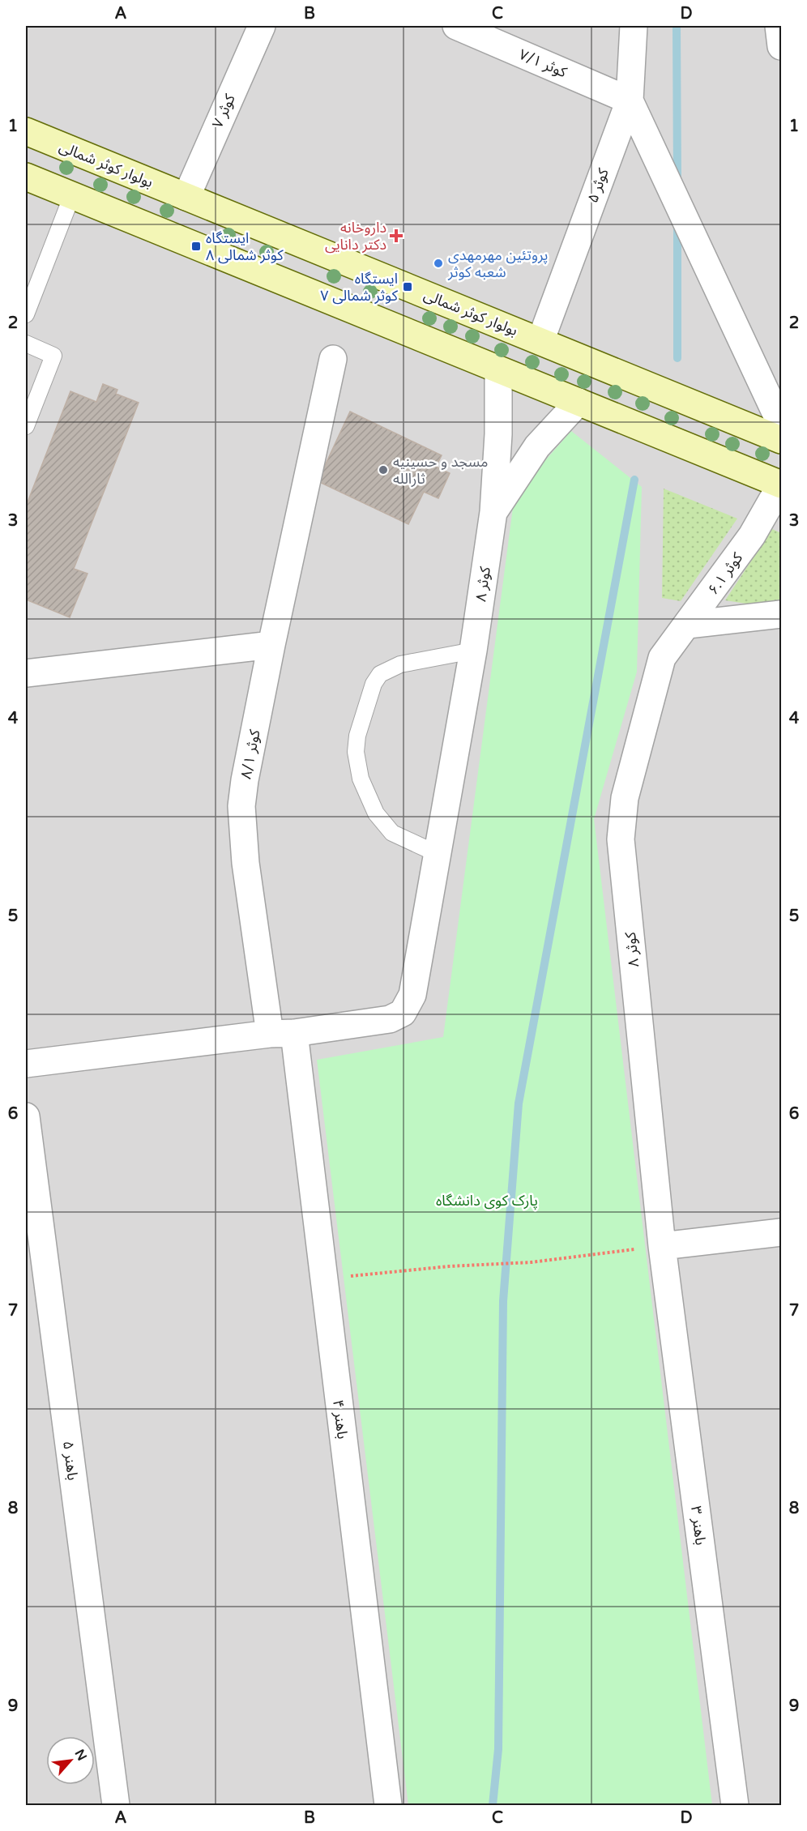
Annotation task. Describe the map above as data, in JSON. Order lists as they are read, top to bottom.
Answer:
{
  "streets": {
    "street": [
      "کوثر ۷/۱",
      "کوثر ۷",
      "بولوار کوثر شمالی",
      "کوثر ۵",
      "کوثر ۶.۱",
      "کوثر ۸",
      "کوثر ۸/۱",
      "باهنر ۴",
      "باهنر ۵",
      "باهنر ۳"
    ]
  },
  "crossings": [
    ["کوثر ۷/۱", "کوثر ۵"],
    ["کوثر ۷", "بولوار کوثر شمالی"],
    ["بولوار کوثر شمالی", "کوثر ۵"],
    ["کوثر ۶.۱", "کوثر ۸"],
    ["کوثر ۸", "کوثر ۸/۱"],
    ["کوثر ۸", "باهنر ۴"],
    ["کوثر ۸", "باهنر ۳"],
    ["کوثر ۸/۱", "باهنر ۴"]
  ],
  "parks": ["پارک کوی دانشگاه"],
  "places": {
    "health": ["داروخانه دکتر دانایی"],
    "transit": ["ایستگاه کوثر شمالی ۸", "ایستگاه کوثر شمالی ۷"],
    "other": ["پروتئین مهرمهدی شعبه کوثر", "مسجد و حسینیه ثارالله"]
  },
  "north": "top right",
  "grid": {
    "columns": [
      "A",
      "B",
      "C",
      "D"
    ],
    "rows": [
      "1",
      "2",
      "3",
      "4",
      "5",
      "6",
      "7",
      "8",
      "9"
    ]
  }
}
